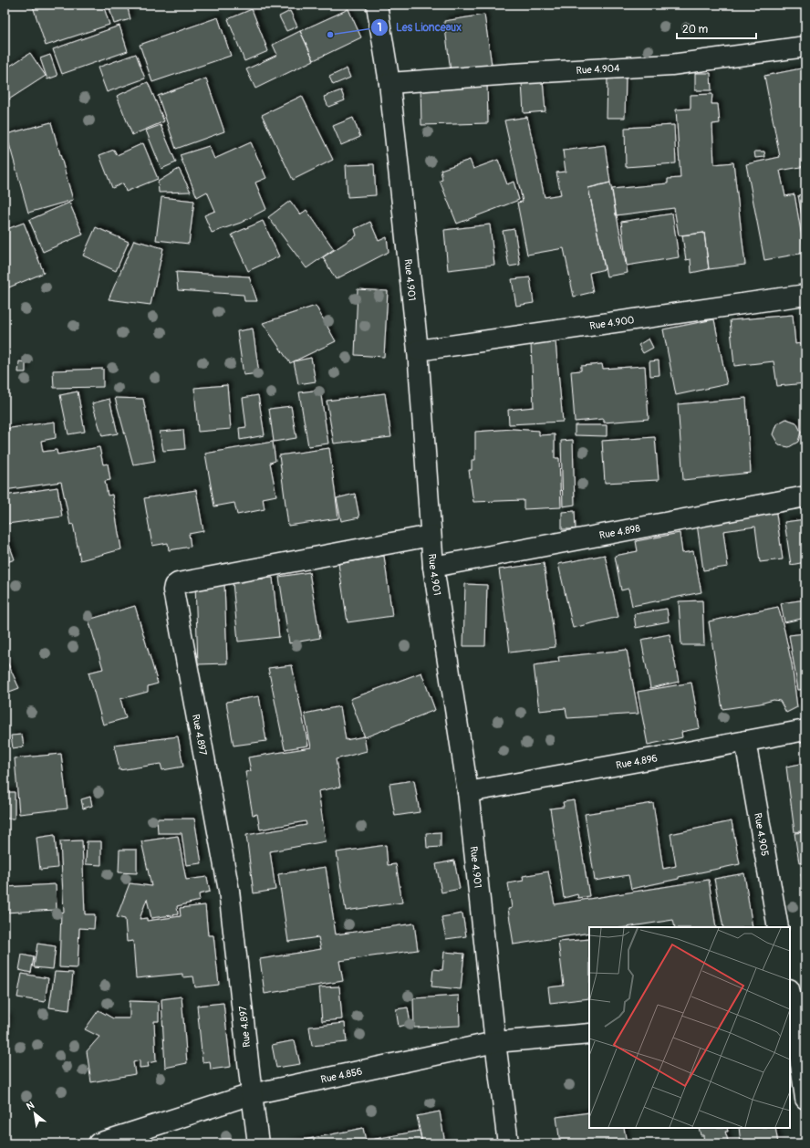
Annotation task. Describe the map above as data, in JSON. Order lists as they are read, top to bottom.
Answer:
{
  "streets": {
    "street": [
      "Rue 4.904",
      "Rue 4.901",
      "Rue 4.900",
      "Rue 4.898",
      "Rue 4.897",
      "Rue 4.896",
      "Rue 4.905",
      "Rue 4.856"
    ]
  },
  "crossings": [
    ["Rue 4.904", "Rue 4.901"],
    ["Rue 4.901", "Rue 4.900"],
    ["Rue 4.901", "Rue 4.898"],
    ["Rue 4.901", "Rue 4.897"],
    ["Rue 4.901", "Rue 4.896"],
    ["Rue 4.901", "Rue 4.856"],
    ["Rue 4.897", "Rue 4.856"],
    ["Rue 4.896", "Rue 4.905"]
  ],
  "places": ["Les Lionceaux"],
  "scale_bar": "20 m",
  "north": "top left"
}
